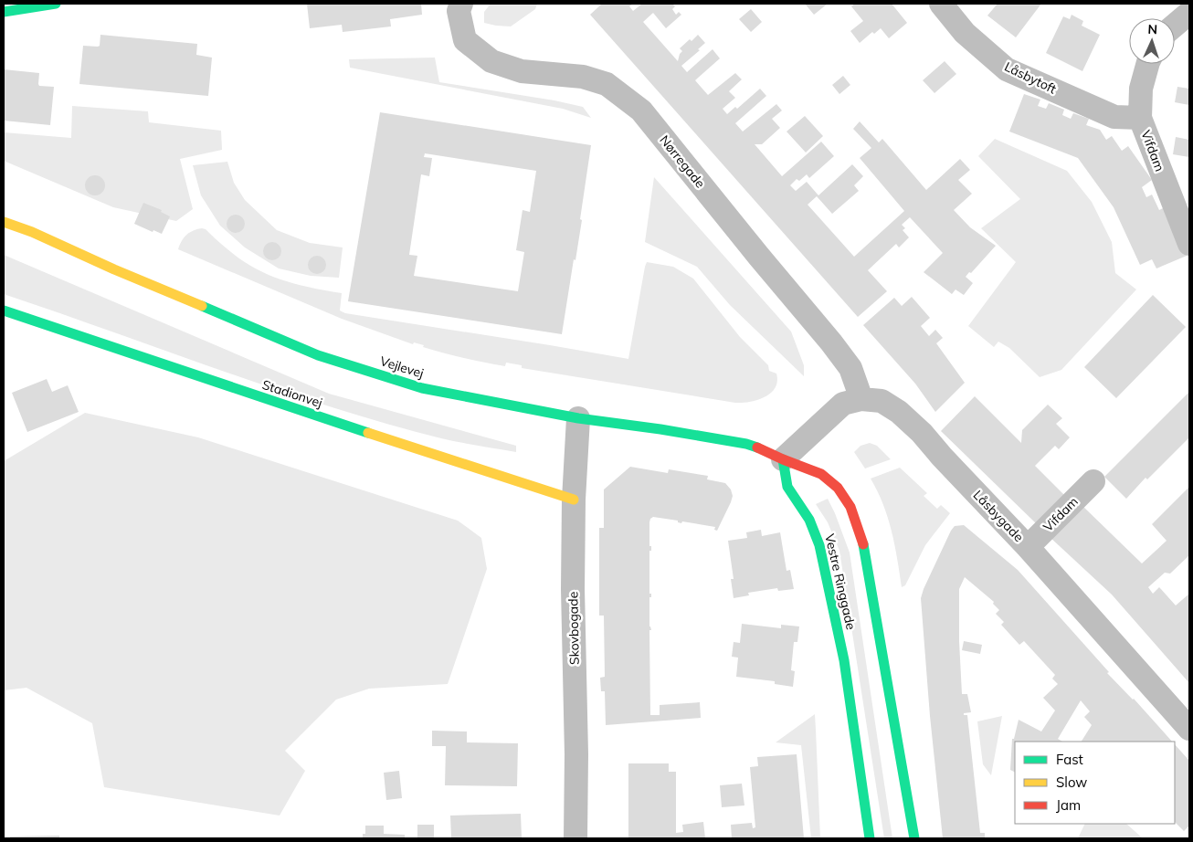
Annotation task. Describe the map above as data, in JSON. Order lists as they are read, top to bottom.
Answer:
{
  "streets": {
    "main road": ["Vejlevej", "Stadionvej", "Vestre Ringgade"],
    "street": [
      "Låsbytoft",
      "Vifdam",
      "Nørregade",
      "Låsbygade",
      "Skovbogade"
    ]
  },
  "crossings": [
    ["Låsbytoft", "Vifdam"],
    ["Vifdam", "Låsbygade"],
    ["Nørregade", "Låsbygade"],
    ["Vejlevej", "Låsbygade"],
    ["Vejlevej", "Vestre Ringgade"],
    ["Vejlevej", "Skovbogade"],
    ["Stadionvej", "Skovbogade"],
    ["Låsbygade", "Vestre Ringgade"]
  ],
  "legend": ["Fast", "Slow", "Jam"],
  "north": "top"
}
